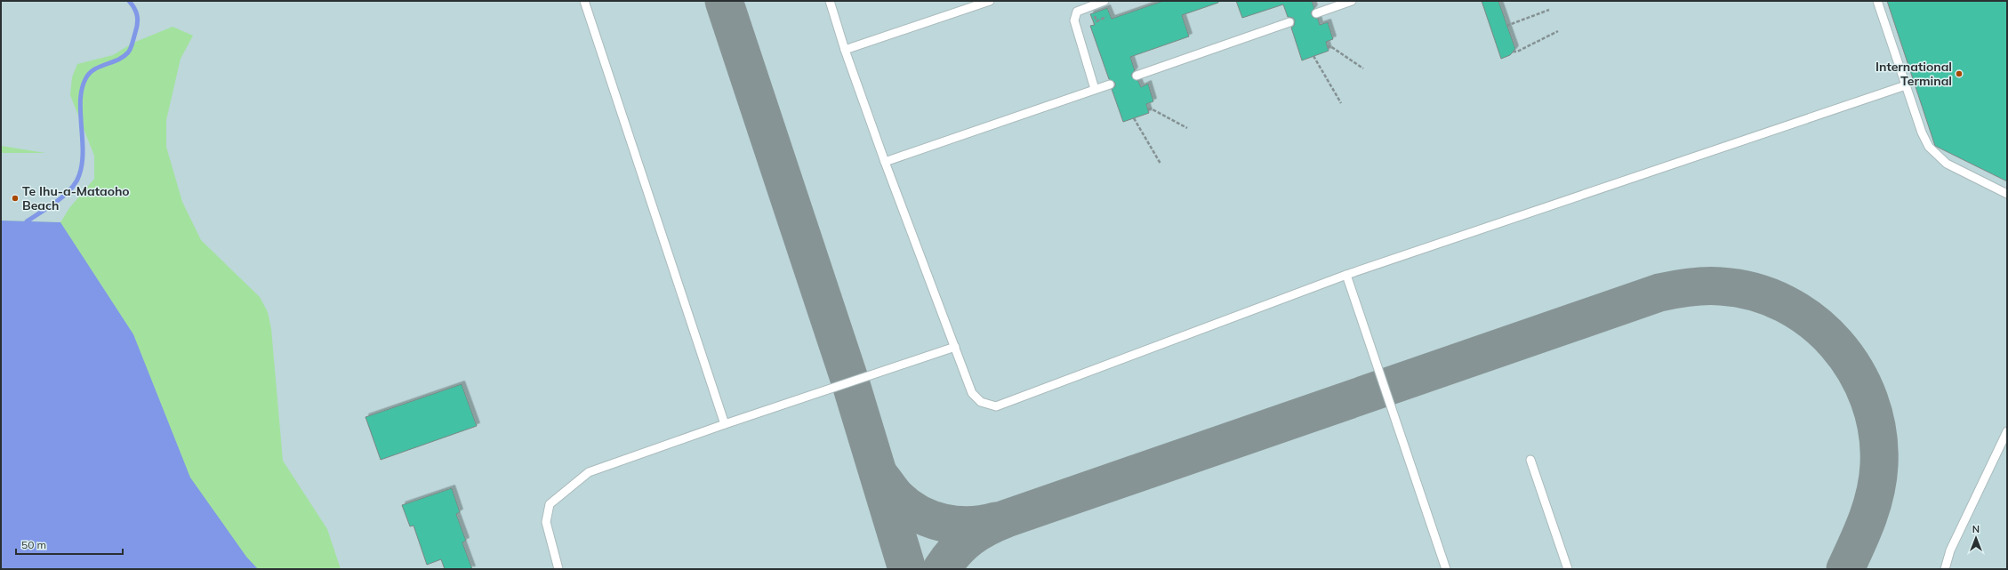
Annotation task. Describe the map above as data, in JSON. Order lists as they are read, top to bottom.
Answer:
{
  "places": ["International Terminal", "Te Ihu-a-Mataoho Beach"],
  "scale_bar": "50 m",
  "north": "top"
}
